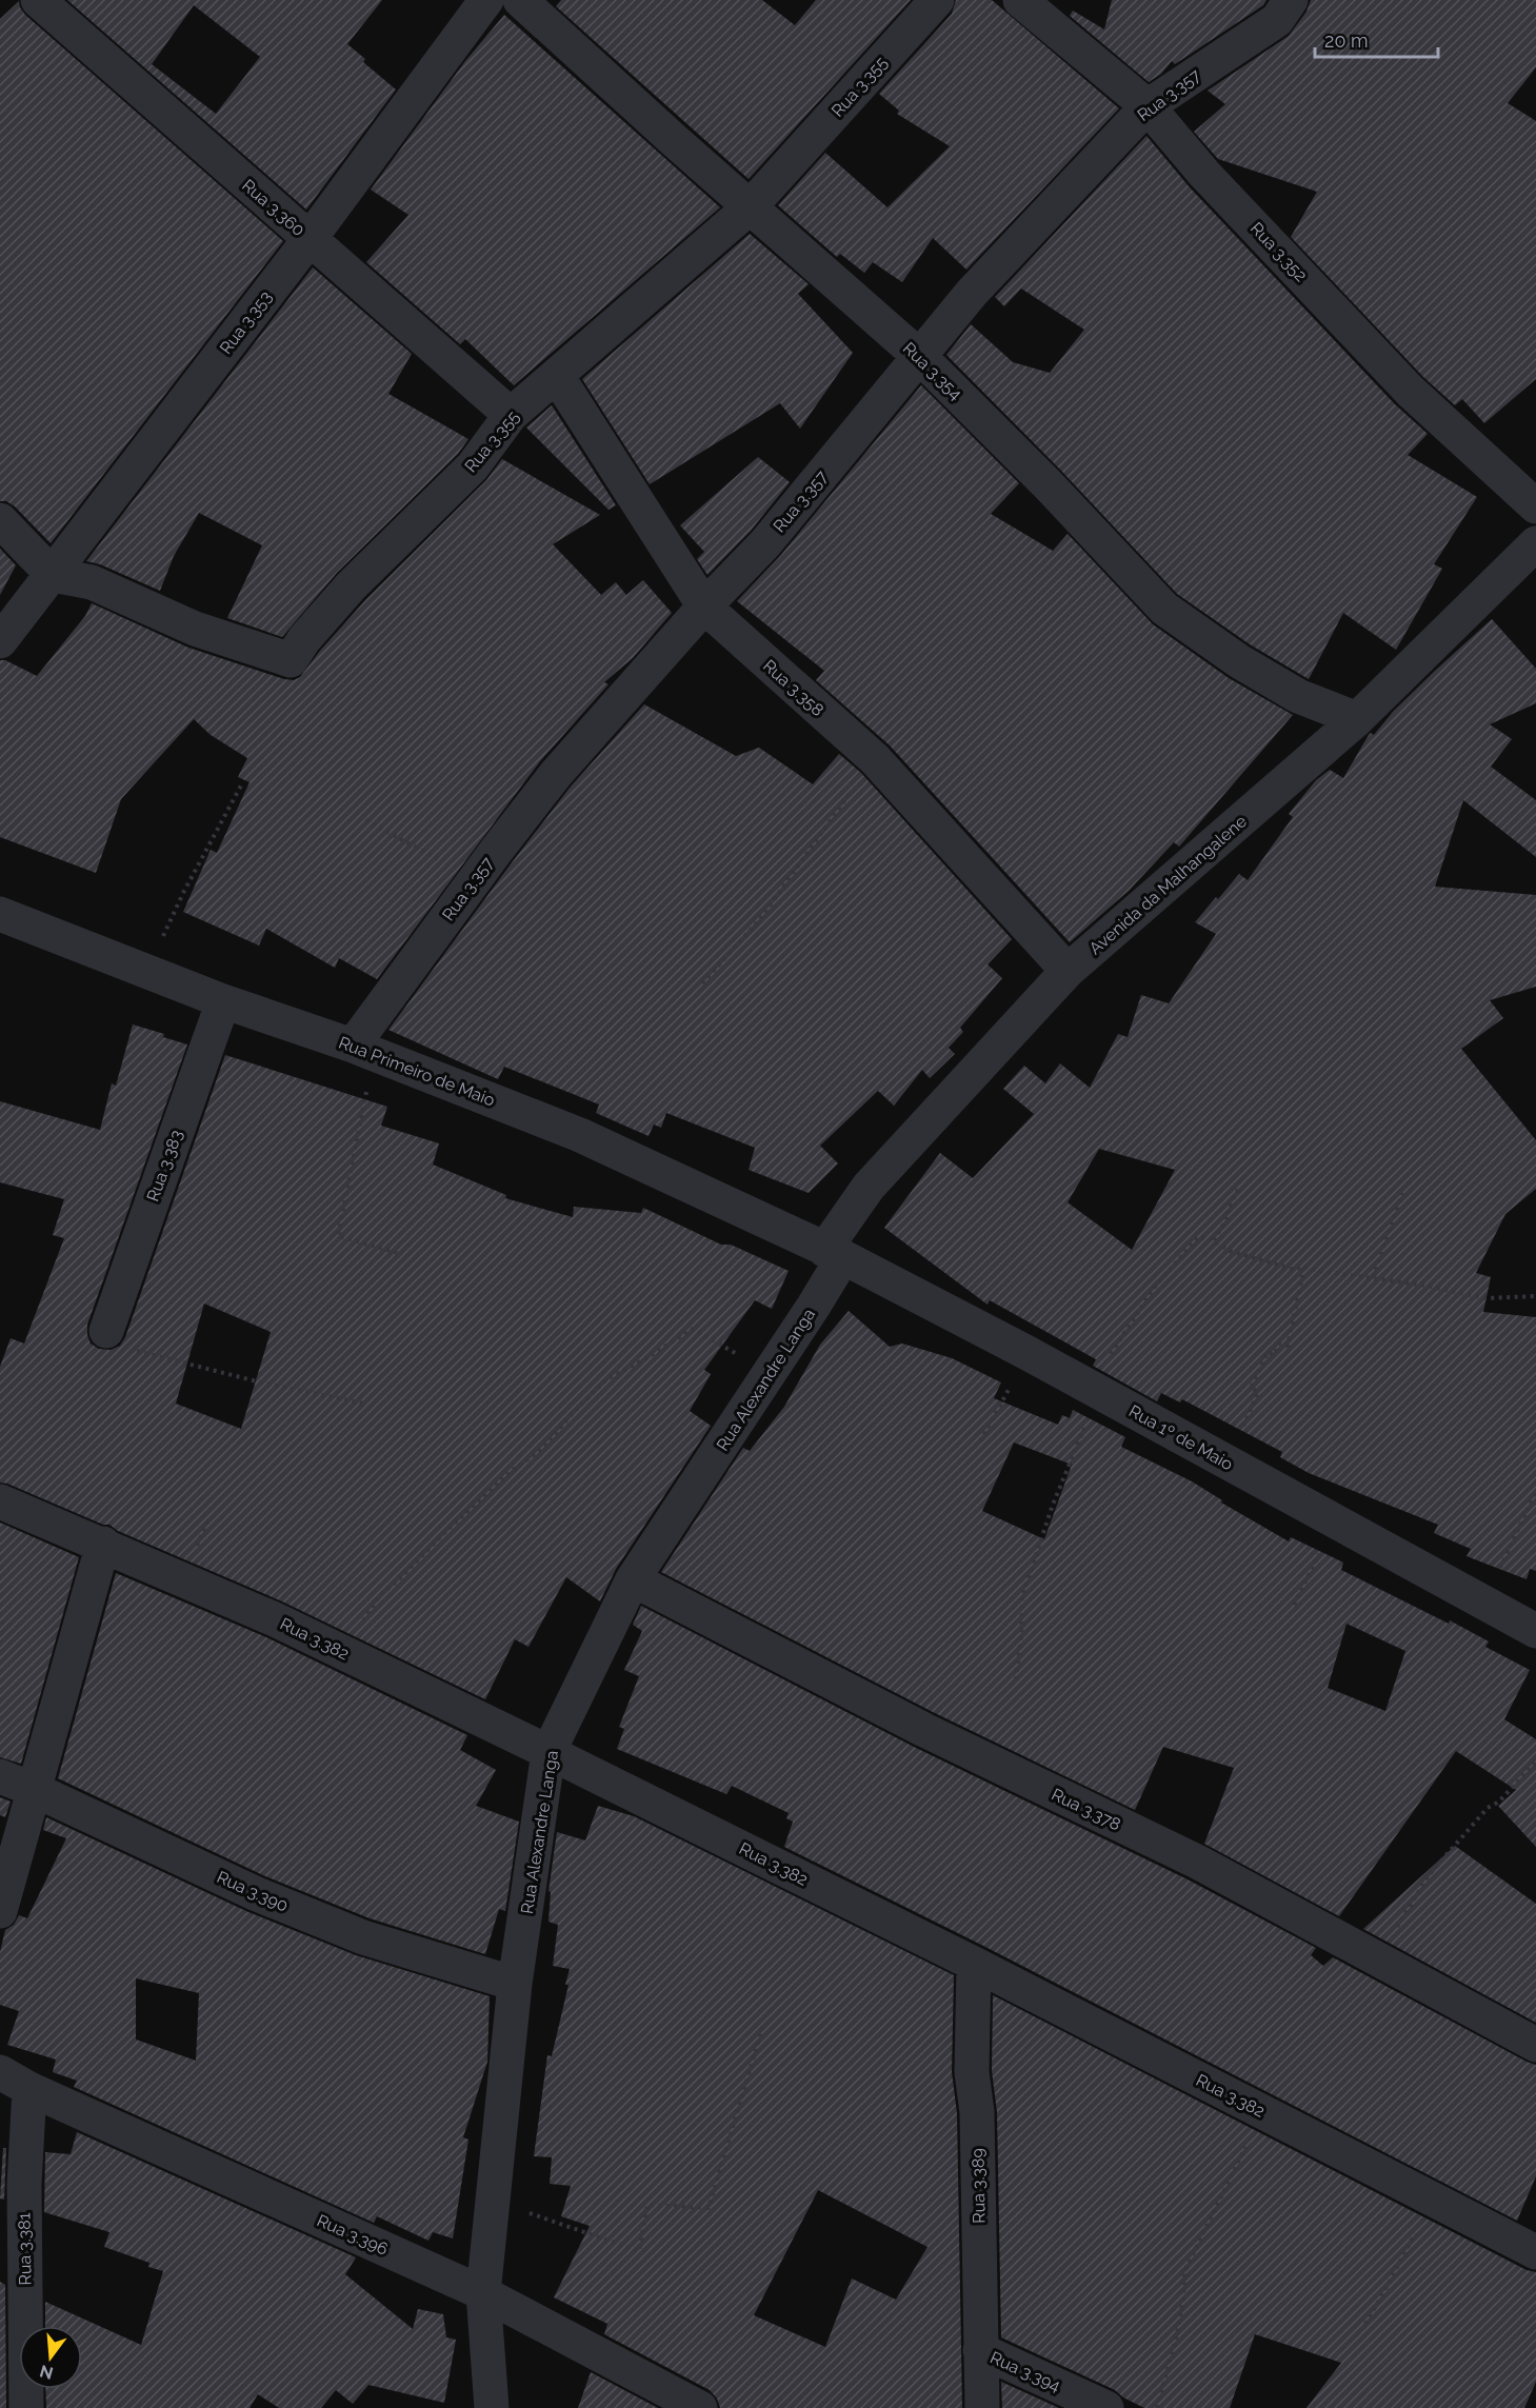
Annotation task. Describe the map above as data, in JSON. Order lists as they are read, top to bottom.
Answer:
{
  "streets": {
    "street": [
      "Rua 3.355",
      "Rua 3.357",
      "Rua 3.360",
      "Rua 3.352",
      "Rua 3.353",
      "Rua 3.354",
      "Rua 3.358",
      "Avenida da Malhangalene",
      "Rua Primeiro de Maio",
      "Rua 3.383",
      "Rua Alexandre Langa",
      "Rua 1º de Maio",
      "Rua 3.382",
      "Rua 3.378",
      "Rua 3.390",
      "Rua 3.389",
      "Rua 3.396",
      "Rua 3.381",
      "Rua 3.394"
    ]
  },
  "crossings": [
    ["Rua 3.355", "Rua 3.360"],
    ["Rua 3.355", "Rua 3.353"],
    ["Rua 3.355", "Rua 3.354"],
    ["Rua 3.355", "Rua 3.358"],
    ["Rua 3.357", "Rua 3.352"],
    ["Rua 3.357", "Rua 3.354"],
    ["Rua 3.357", "Rua 3.358"],
    ["Rua 3.357", "Rua Primeiro de Maio"],
    ["Rua 3.360", "Rua 3.353"],
    ["Rua 3.354", "Avenida da Malhangalene"],
    ["Rua 3.358", "Avenida da Malhangalene"],
    ["Avenida da Malhangalene", "Rua Primeiro de Maio"],
    ["Avenida da Malhangalene", "Rua Alexandre Langa"],
    ["Avenida da Malhangalene", "Rua 1º de Maio"],
    ["Rua Primeiro de Maio", "Rua 3.383"],
    ["Rua Primeiro de Maio", "Rua Alexandre Langa"],
    ["Rua Primeiro de Maio", "Rua 1º de Maio"],
    ["Rua Alexandre Langa", "Rua 1º de Maio"],
    ["Rua Alexandre Langa", "Rua 3.382"],
    ["Rua Alexandre Langa", "Rua 3.378"],
    ["Rua Alexandre Langa", "Rua 3.390"],
    ["Rua Alexandre Langa", "Rua 3.396"],
    ["Rua 3.382", "Rua 3.389"],
    ["Rua 3.389", "Rua 3.394"],
    ["Rua 3.396", "Rua 3.381"]
  ],
  "scale_bar": "20 m",
  "north": "bottom"
}
